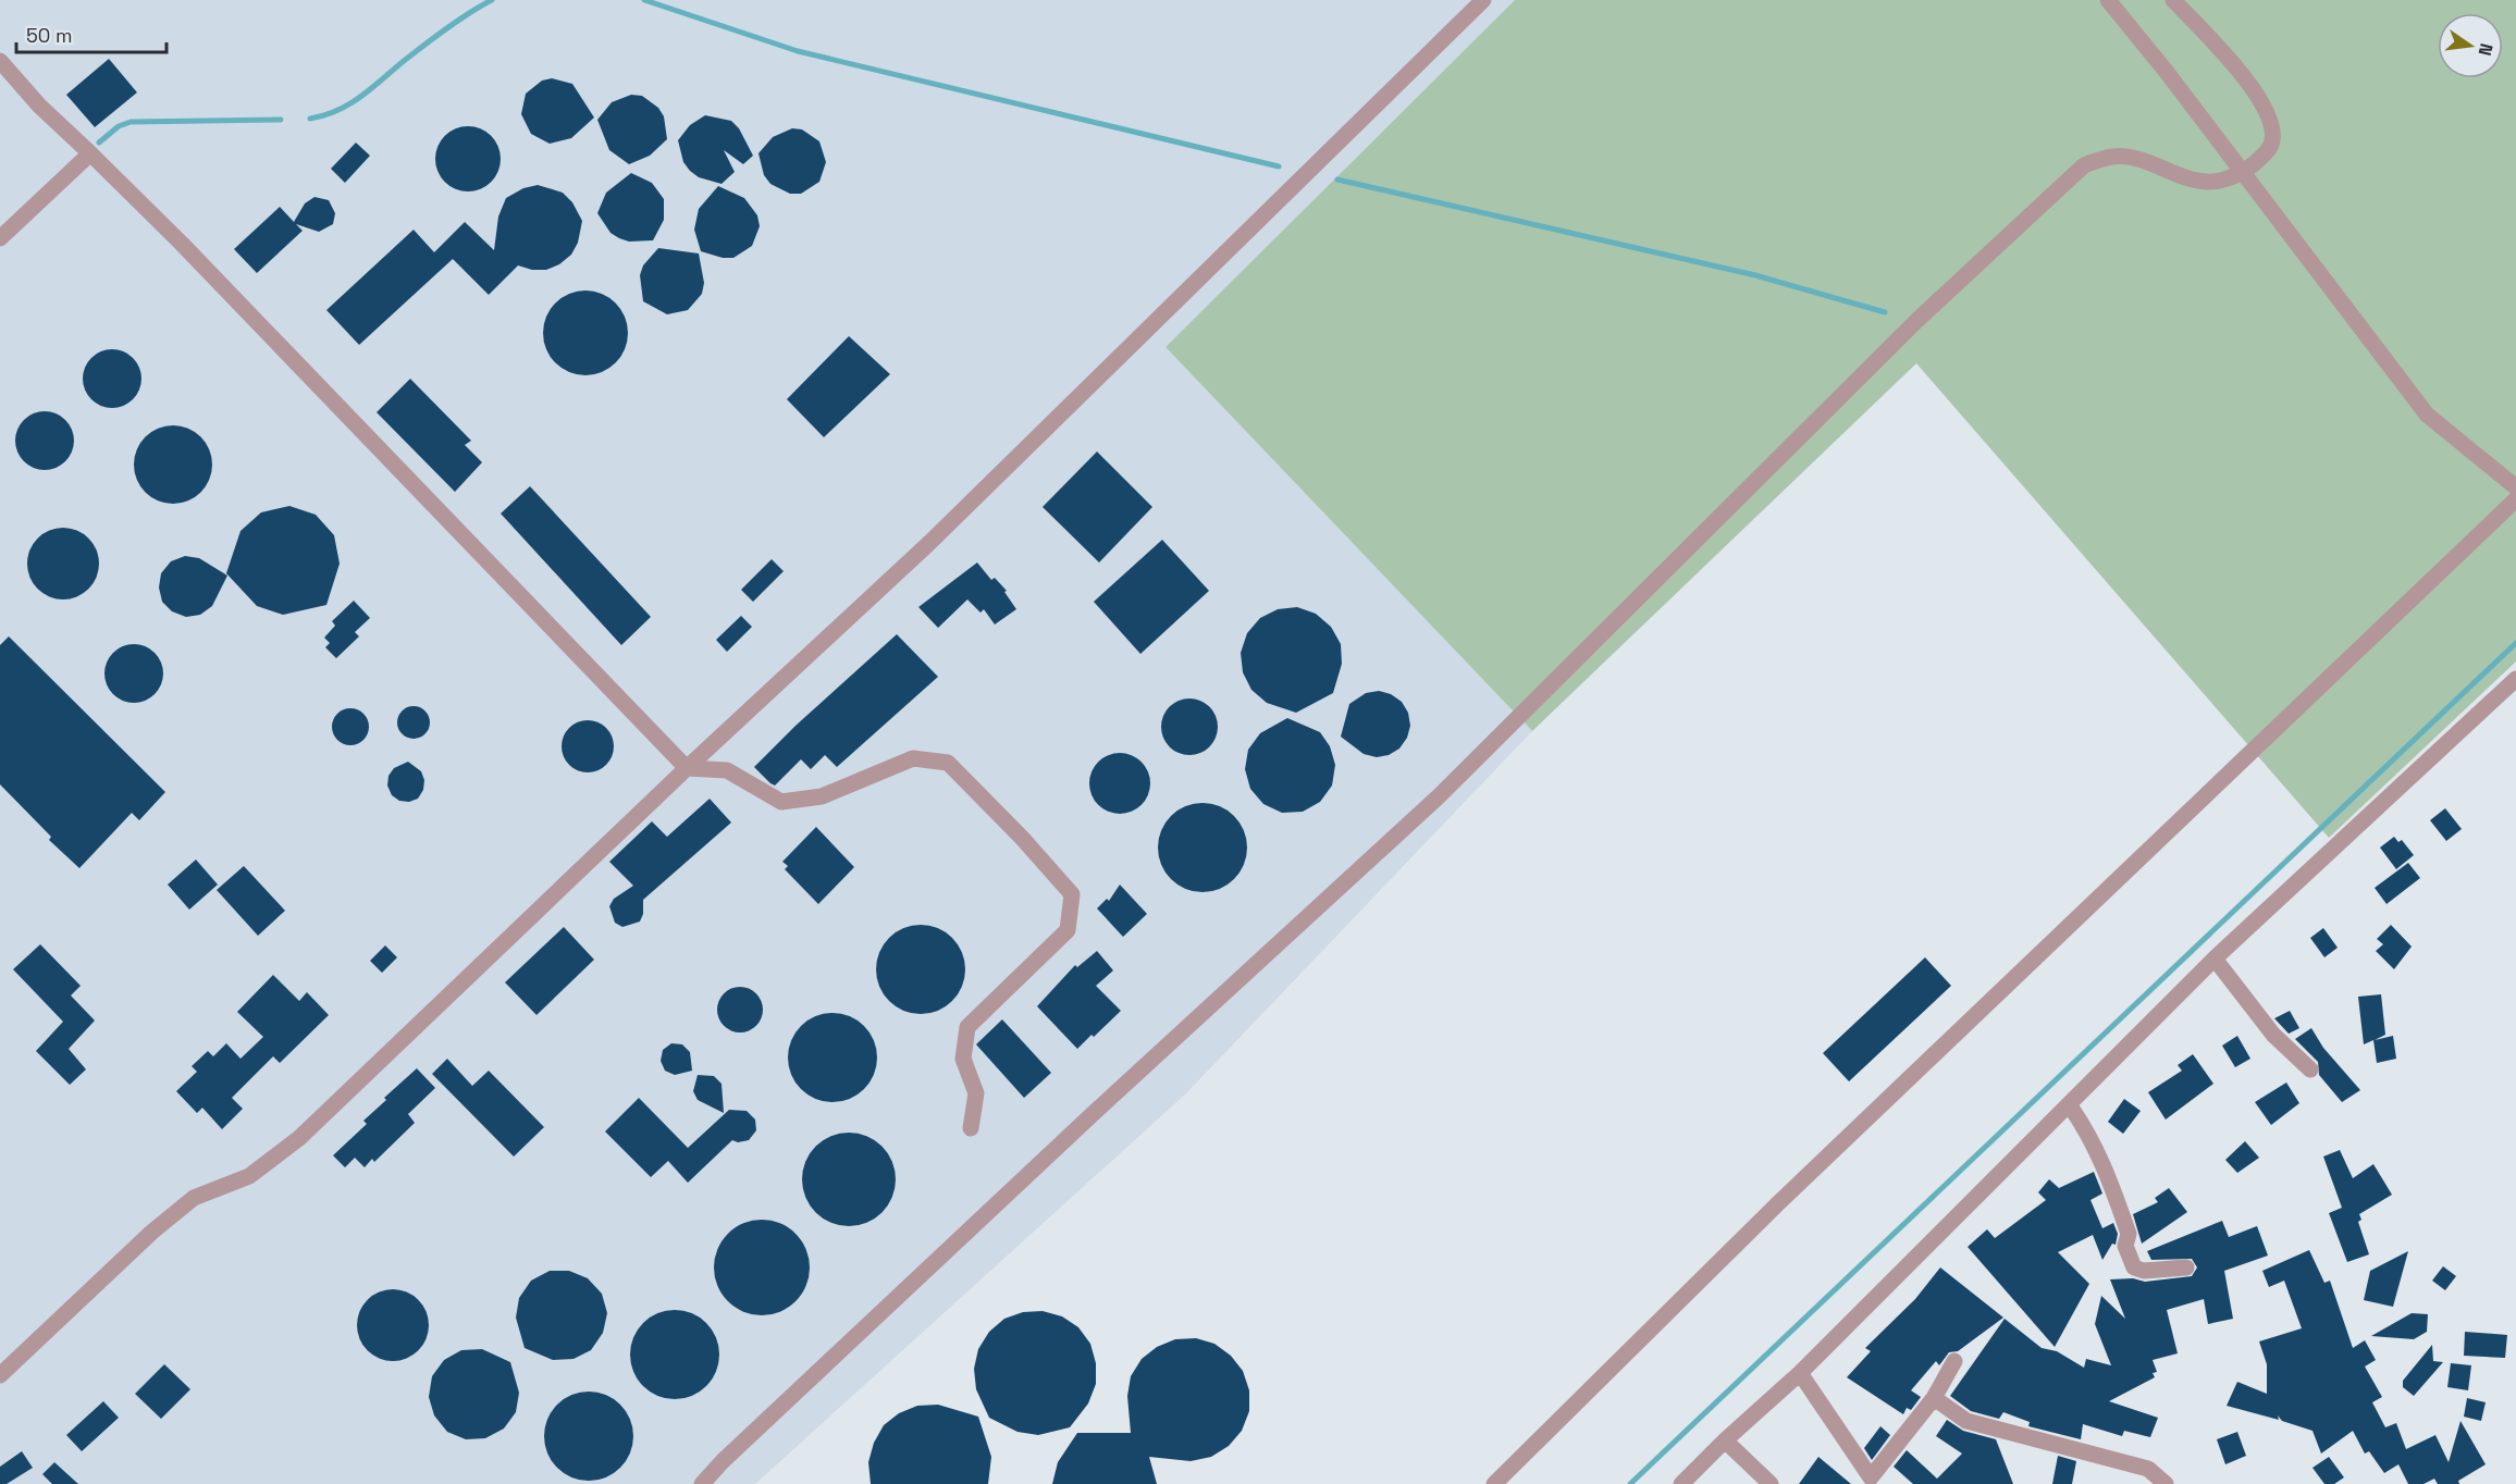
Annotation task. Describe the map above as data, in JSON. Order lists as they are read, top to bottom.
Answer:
{
  "scale_bar": "50 m",
  "north": "right"
}
